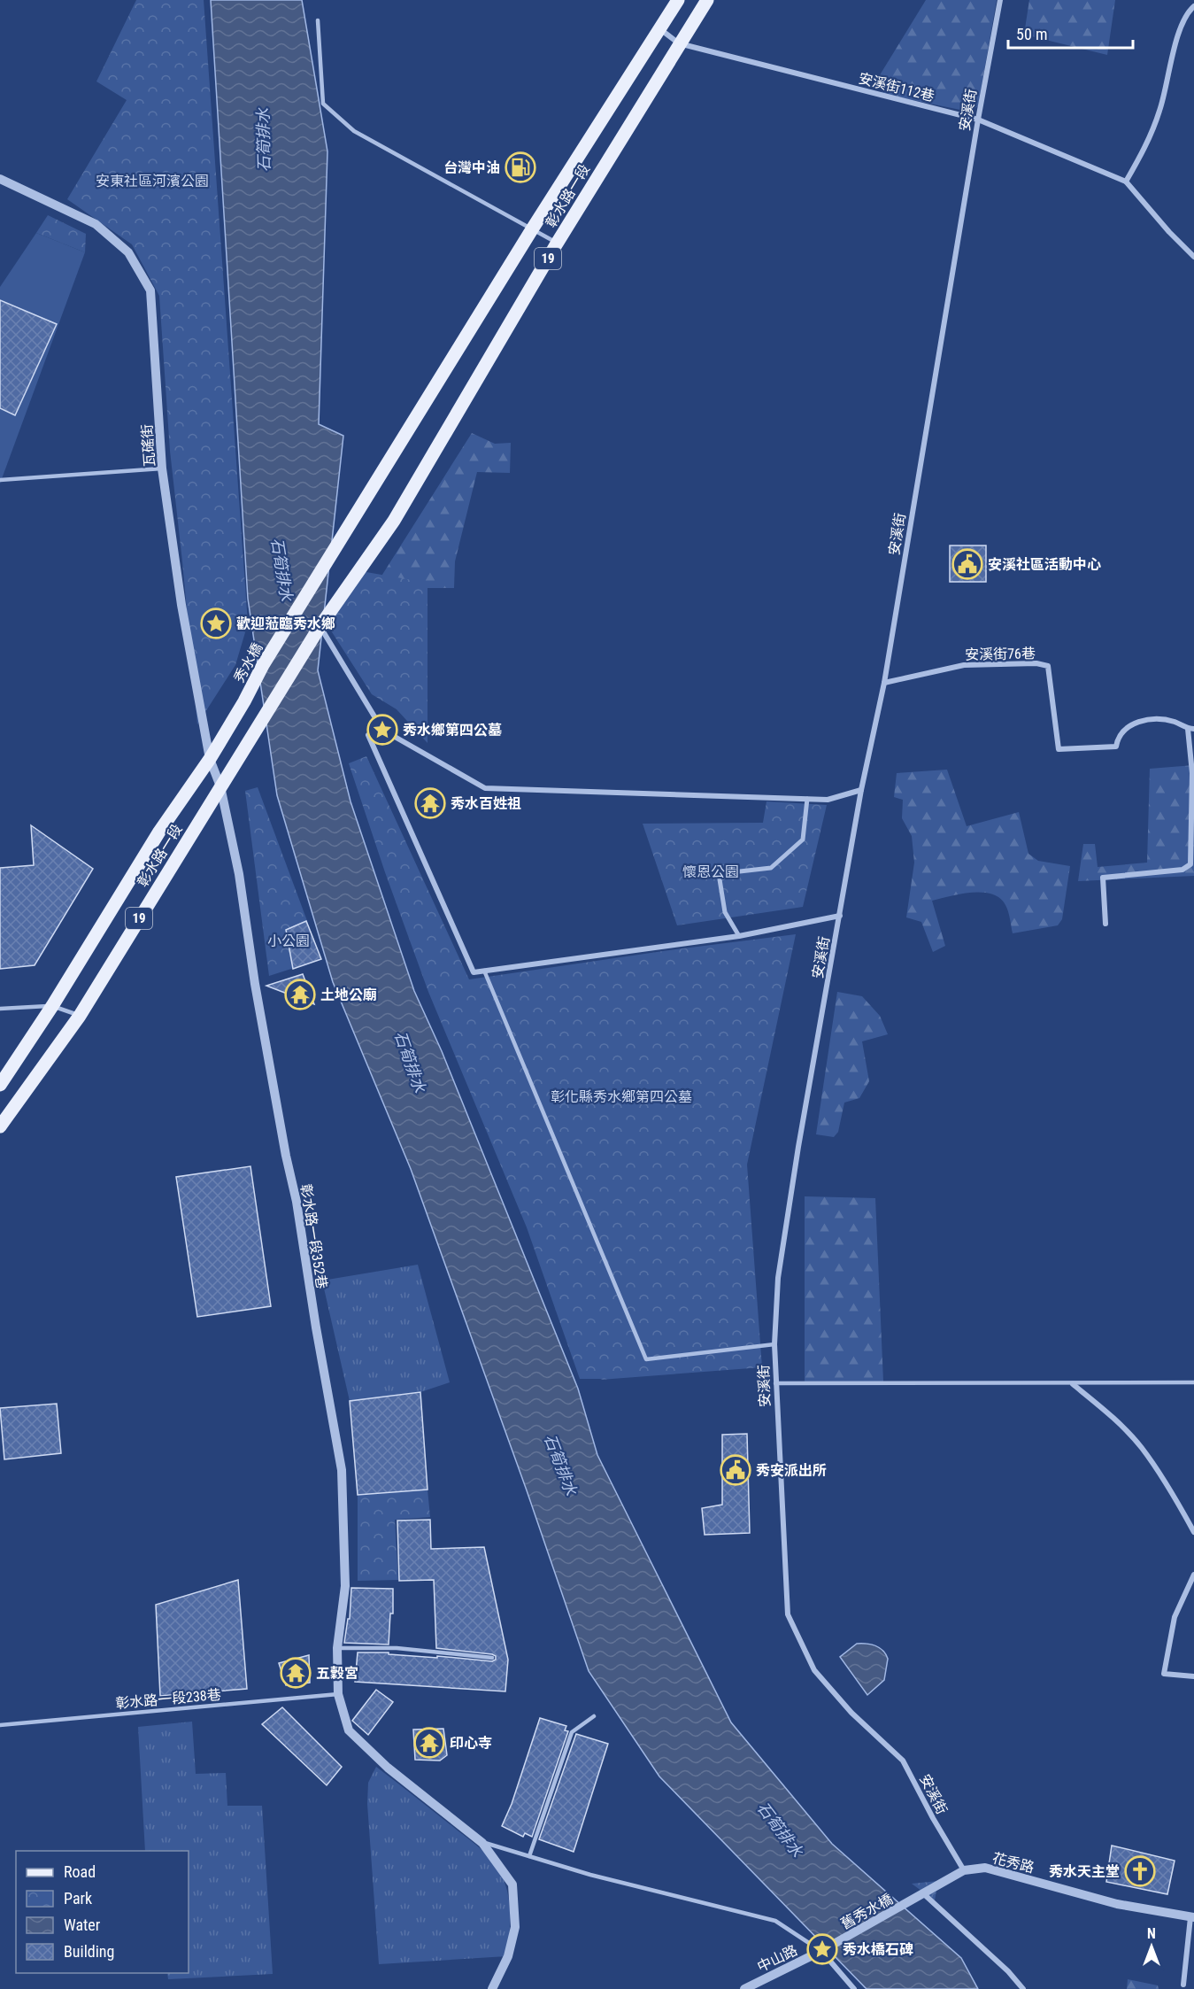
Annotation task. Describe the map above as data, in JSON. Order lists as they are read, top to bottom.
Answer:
{
  "streets": {
    "main road": ["彰水路一段", "19", "秀水橋"],
    "street": [
      "安溪街112巷",
      "安溪街",
      "瓦磘街",
      "安溪街76巷",
      "彰水路一段352巷",
      "花秀路",
      "舊秀水橋",
      "中山路"
    ],
    "lane": ["彰水路一段238巷"]
  },
  "crossings": [
    ["安溪街112巷", "安溪街"],
    ["安溪街112巷", "彰水路一段"],
    ["安溪街", "安溪街76巷"],
    ["安溪街", "花秀路"],
    ["彰水路一段", "瓦磘街"],
    ["彰水路一段", "秀水橋"],
    ["彰水路一段", "彰水路一段352巷"],
    ["瓦磘街", "秀水橋"],
    ["瓦磘街", "彰水路一段352巷"],
    ["彰水路一段352巷", "彰水路一段238巷"],
    ["花秀路", "舊秀水橋"],
    ["舊秀水橋", "中山路"]
  ],
  "water": ["石筍排水"],
  "parks": [
    "安東社區河濱公園",
    "懷恩公園",
    "小公園",
    "彰化縣秀水鄉第四公墓"
  ],
  "places": {
    "fuel station": ["台灣中油"],
    "public building": ["安溪社區活動中心", "秀安派出所"],
    "place": ["歡迎蒞臨秀水鄉", "秀水鄉第四公墓", "秀水橋石碑"],
    "temple": [
      "秀水百姓祖",
      "土地公廟",
      "五穀宮",
      "印心寺"
    ],
    "church": ["秀水天主堂"]
  },
  "legend": [
    "Road",
    "Park",
    "Water",
    "Building"
  ],
  "scale_bar": "50 m",
  "north": "top"
}
